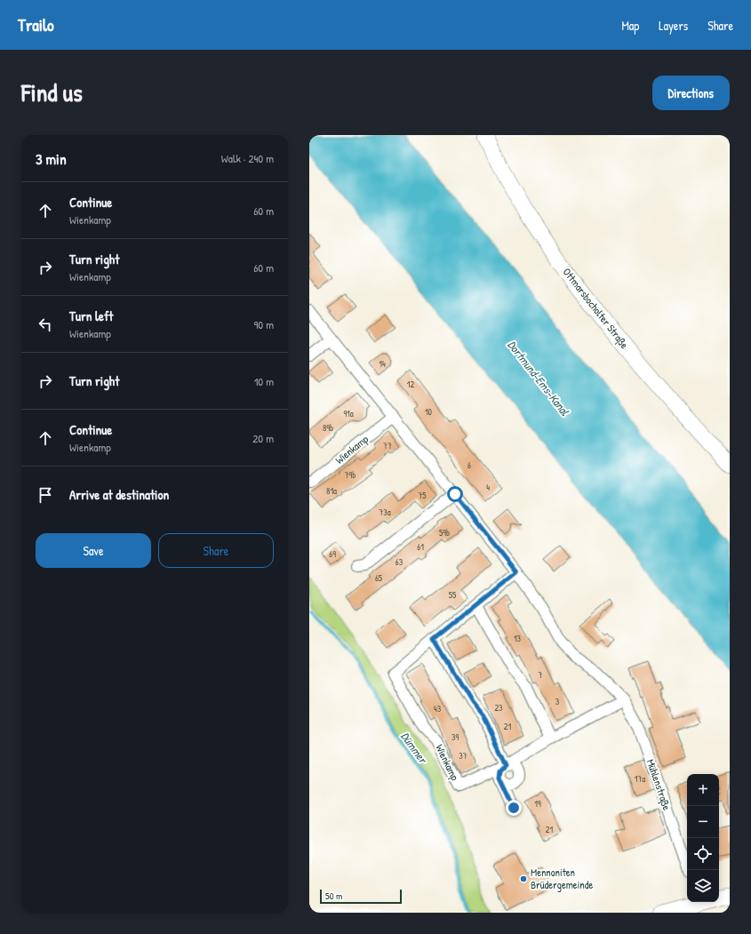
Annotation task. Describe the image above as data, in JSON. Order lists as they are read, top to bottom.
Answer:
{
  "streets": {
    "main road": ["Ottmarsbocholter Straße"],
    "street": ["Wienkamp", "Mühlenstraße"]
  },
  "crossings": [
    ["Wienkamp", "Mühlenstraße"]
  ],
  "water": ["Dortmund-Ems-Kanal", "Dümmer"],
  "places": ["Mennoniten Brüdergemeinde"],
  "house_numbers": [
    "14",
    "12",
    "10",
    "91a",
    "89b",
    "77",
    "6",
    "79b",
    "4",
    "81a",
    "75",
    "73a",
    "59b",
    "61",
    "69",
    "63",
    "65",
    "55",
    "13",
    "7",
    "3",
    "23",
    "43",
    "21",
    "39",
    "37",
    "17a",
    "19",
    "21"
  ],
  "scale_bar": "50 m",
  "page": {
    "header": "Trailo",
    "nav": ["Map", "Layers", "Share"],
    "title": "Find us",
    "buttons": [
      "Directions",
      ["Save", "Share"]
    ],
    "heading": ["3 min", "Walk · 240 m"],
    "list": [
      ["Continue", "Wienkamp", "60 m"],
      ["Turn right", "Wienkamp", "60 m"],
      ["Turn left", "Wienkamp", "90 m"],
      ["Turn right", "10 m"],
      ["Continue", "Wienkamp", "20 m"],
      "Arrive at destination"
    ],
    "map_buttons": ["+", "−"],
    "scale": "50 m"
  }
}
